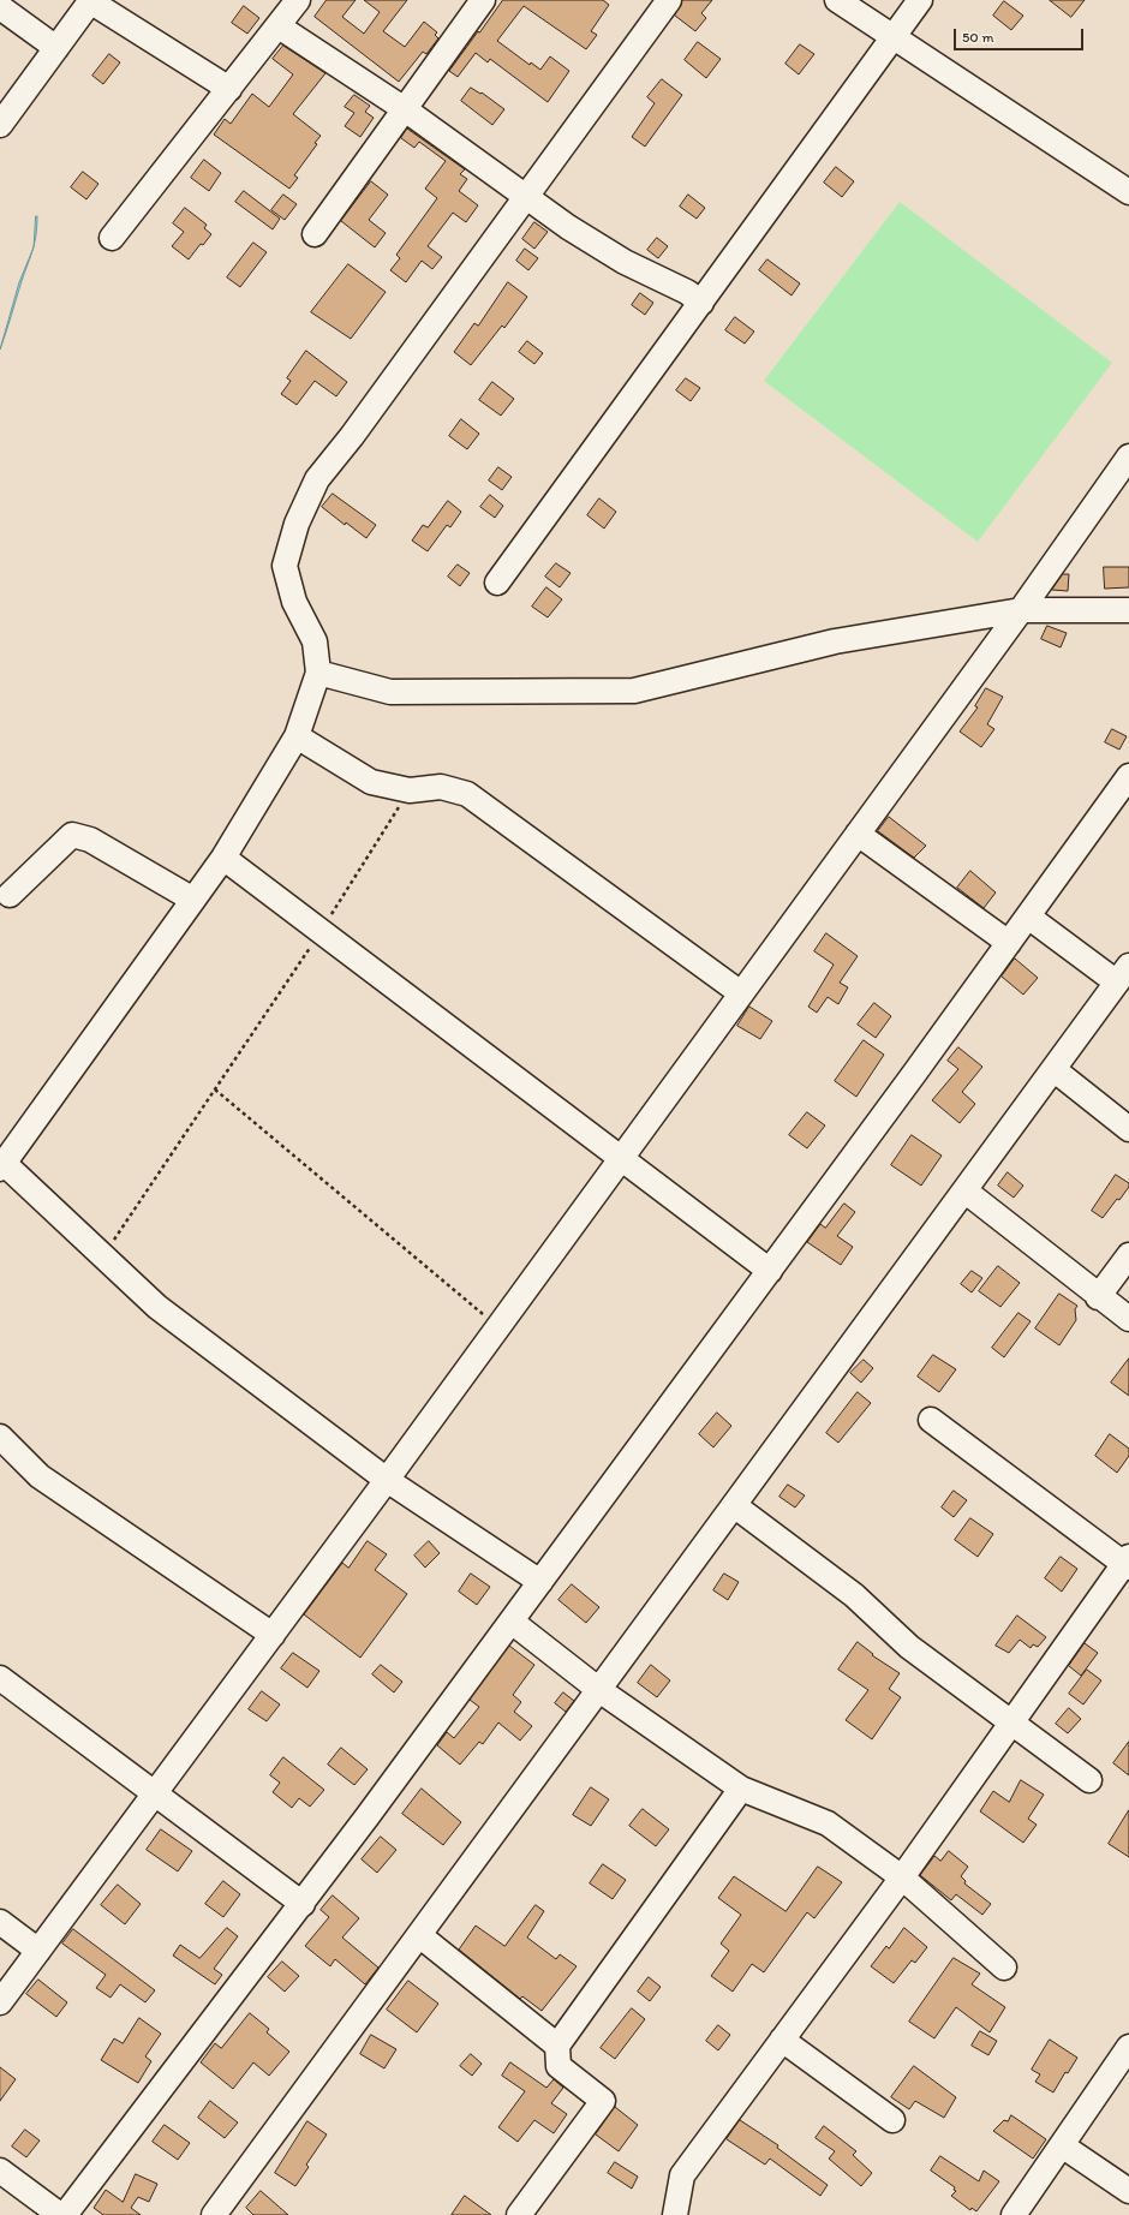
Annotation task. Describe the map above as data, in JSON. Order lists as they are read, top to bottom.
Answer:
{
  "scale_bar": "50 m"
}
